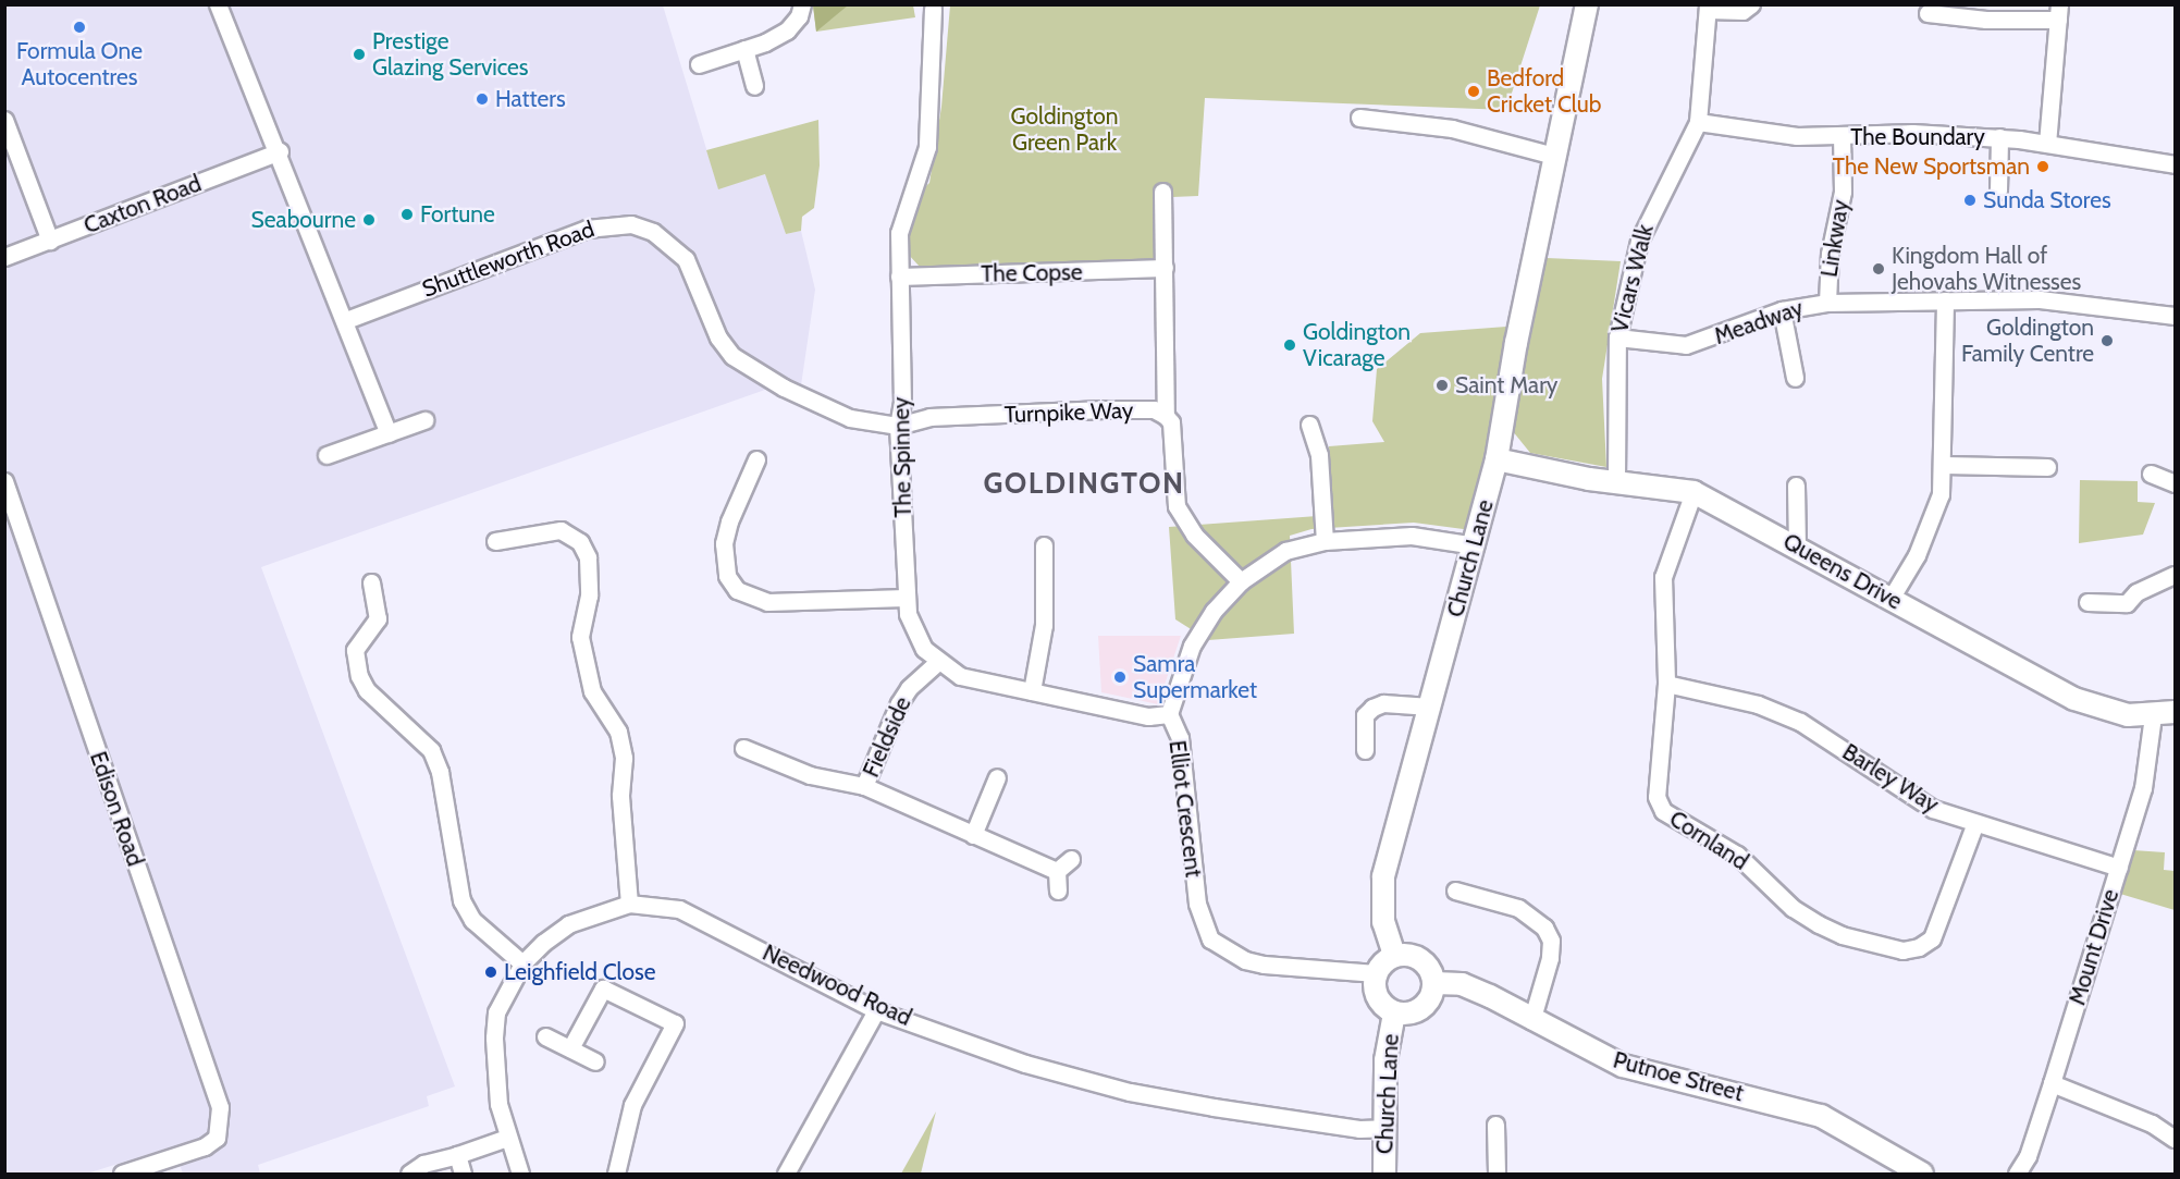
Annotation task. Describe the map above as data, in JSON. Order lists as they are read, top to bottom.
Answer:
{
  "streets": {
    "street": [
      "The Boundary",
      "Caxton Road",
      "Linkway",
      "Shuttleworth Road",
      "The Copse",
      "Vicars Walk",
      "Meadway",
      "Turnpike Way",
      "The Spinney",
      "Church Lane",
      "Queens Drive",
      "Fieldside",
      "Barley Way",
      "Edison Road",
      "Elliot Crescent",
      "Cornland",
      "Mount Drive",
      "Needwood Road",
      "Putnoe Street"
    ]
  },
  "crossings": [
    ["The Boundary", "Linkway"],
    ["The Boundary", "Vicars Walk"],
    ["Linkway", "Meadway"],
    ["Shuttleworth Road", "Turnpike Way"],
    ["Shuttleworth Road", "The Spinney"],
    ["The Copse", "The Spinney"],
    ["Vicars Walk", "Meadway"],
    ["Vicars Walk", "Queens Drive"],
    ["Turnpike Way", "The Spinney"],
    ["Turnpike Way", "Elliot Crescent"],
    ["The Spinney", "Fieldside"],
    ["The Spinney", "Elliot Crescent"],
    ["Church Lane", "Queens Drive"],
    ["Church Lane", "Elliot Crescent"],
    ["Church Lane", "Needwood Road"],
    ["Church Lane", "Putnoe Street"],
    ["Queens Drive", "Cornland"],
    ["Queens Drive", "Mount Drive"],
    ["Barley Way", "Cornland"],
    ["Barley Way", "Mount Drive"],
    ["Elliot Crescent", "Putnoe Street"]
  ],
  "districts": ["GOLDINGTON"],
  "parks": ["Goldington Green Park"],
  "places": [
    "Formula One Autocentres",
    "Prestige Glazing Services",
    "Bedford Cricket Club",
    "Hatters",
    "The New Sportsman",
    "Sunda Stores",
    "Fortune",
    "Seabourne",
    "Kingdom Hall of Jehovahs Witnesses",
    "Goldington Family Centre",
    "Goldington Vicarage",
    "Saint Mary",
    "Samra Supermarket",
    "Leighfield Close"
  ]
}
